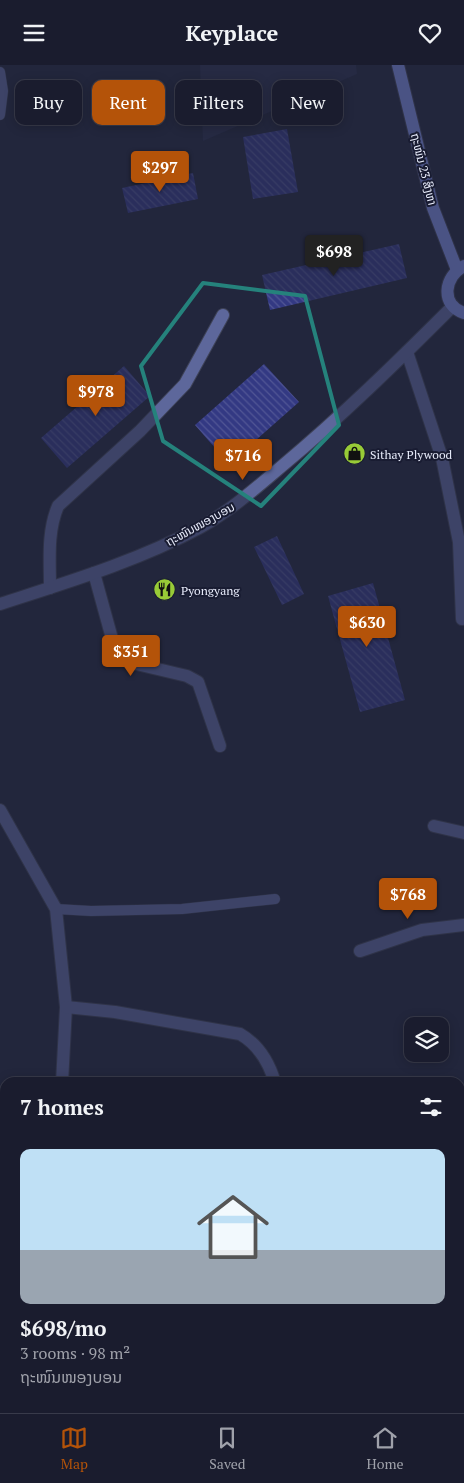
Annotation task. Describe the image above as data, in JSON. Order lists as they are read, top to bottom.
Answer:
{
  "streets": {
    "main road": ["ຖະໜົນ 23 ສິງຫາ"],
    "street": ["ຖະໜົນໜອງບອນ"]
  },
  "places": {
    "shop": ["Sithay Plywood"],
    "restaurant": ["Pyongyang"]
  },
  "page": {
    "header": "Keyplace",
    "chip": [
      "Buy",
      "Rent",
      "Filters",
      "New"
    ],
    "price": [
      "$297",
      "$698",
      "$978",
      "$716",
      "$630",
      "$351",
      "$768"
    ],
    "heading": "7 homes",
    "list": [
      {
        "name": "$698/mo",
        "note": "3 rooms · 98 m² · ຖະໜົນໜອງບອນ"
      }
    ],
    "tabs": ["Map", "Saved", "Home"]
  }
}
